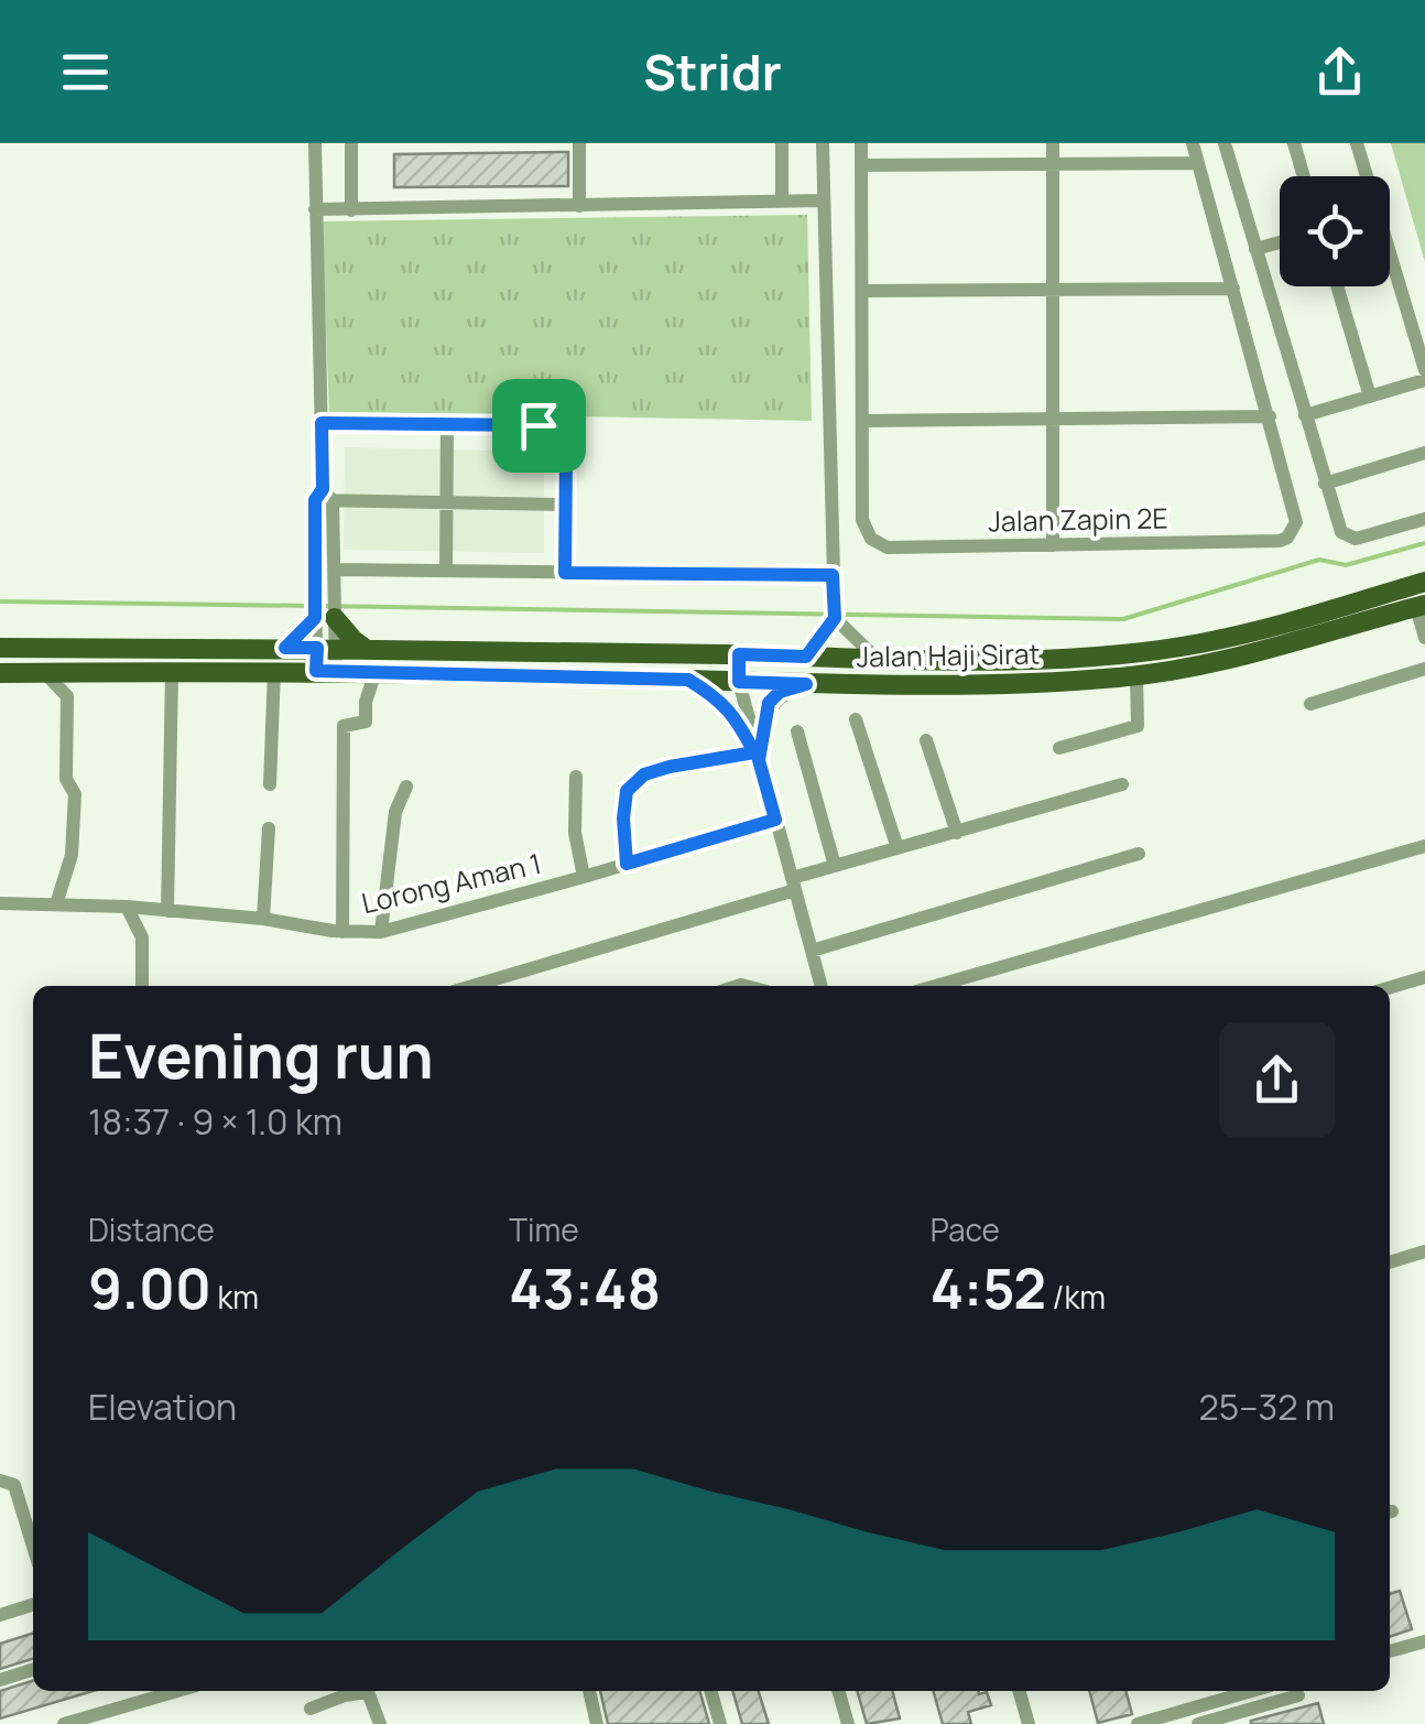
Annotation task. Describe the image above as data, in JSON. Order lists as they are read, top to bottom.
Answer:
{
  "streets": {
    "main road": ["Jalan Haji Sirat"],
    "street": ["Jalan Zapin 2E", "Lorong Aman 1"]
  },
  "page": {
    "header": "Stridr",
    "heading": ["Evening run", "18:37 · 9 × 1.0 km"],
    "stats": [
      ["Distance", "9.00 km"],
      ["Time", "43:48"],
      ["Pace", "4:52 /km"]
    ],
    "chart": ["Elevation", "25–32 m"]
  }
}
